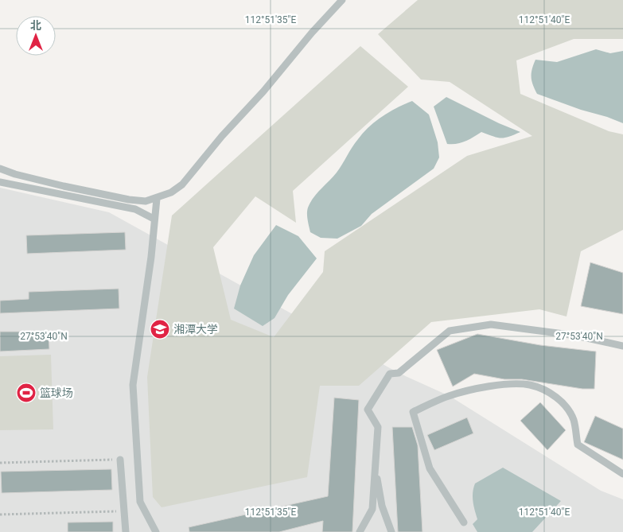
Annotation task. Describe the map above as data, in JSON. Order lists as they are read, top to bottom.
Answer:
{
  "places": {
    "school or university": ["湘潭大学"],
    "sports": ["篮球场"]
  },
  "north": "top",
  "coordinates": ["112°51'35\"E", "112°51'40\"E", "27°53'40\"N"]
}
